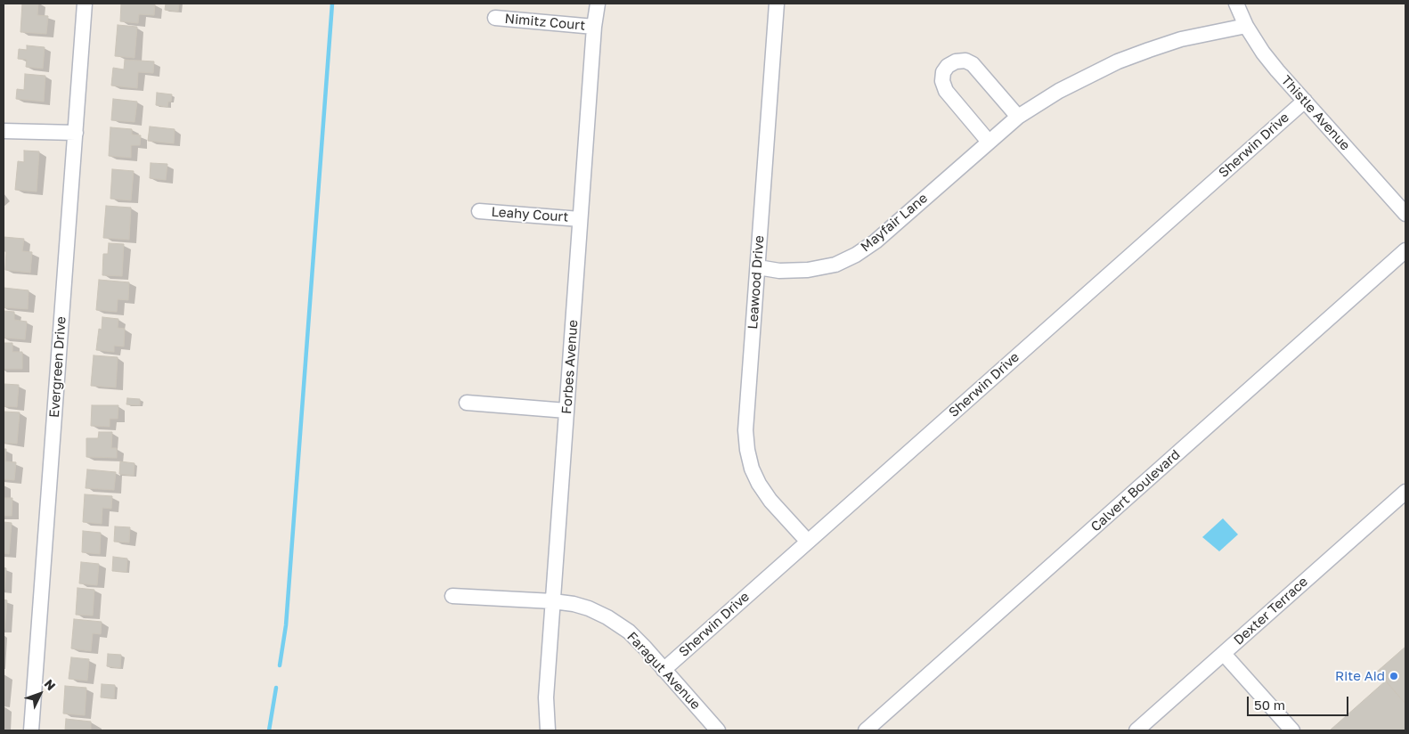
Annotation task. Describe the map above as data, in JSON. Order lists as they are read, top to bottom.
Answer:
{
  "streets": {
    "street": [
      "Nimitz Court",
      "Thistle Avenue",
      "Sherwin Drive",
      "Leahy Court",
      "Mayfair Lane",
      "Leawood Drive",
      "Evergreen Drive",
      "Forbes Avenue",
      "Calvert Boulevard",
      "Dexter Terrace",
      "Faragut Avenue"
    ]
  },
  "crossings": [
    ["Nimitz Court", "Forbes Avenue"],
    ["Thistle Avenue", "Sherwin Drive"],
    ["Thistle Avenue", "Mayfair Lane"],
    ["Sherwin Drive", "Leawood Drive"],
    ["Sherwin Drive", "Faragut Avenue"],
    ["Leahy Court", "Forbes Avenue"],
    ["Mayfair Lane", "Leawood Drive"],
    ["Forbes Avenue", "Faragut Avenue"]
  ],
  "places": ["Rite Aid"],
  "scale_bar": "50 m",
  "north": "top right"
}
